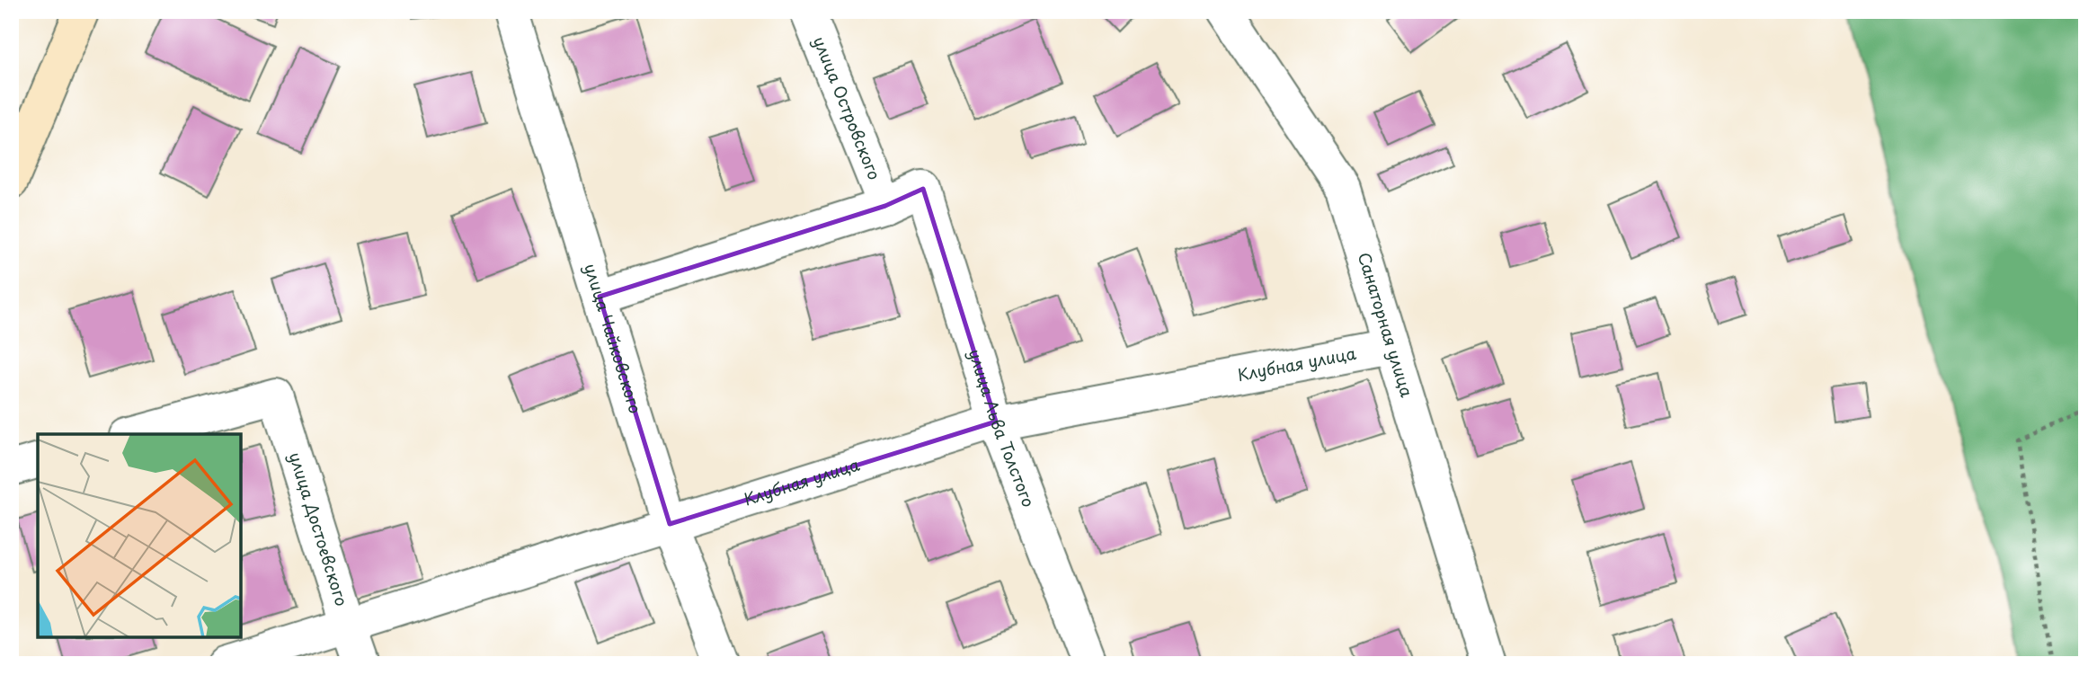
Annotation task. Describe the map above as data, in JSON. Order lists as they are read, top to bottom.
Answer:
{
  "streets": {
    "street": [
      "улица Островского",
      "Санаторная улица",
      "улица Чайковского",
      "Клубная улица",
      "улица Льва Толстого",
      "улица Достоевского"
    ]
  },
  "crossings": [
    ["улица Островского", "улица Льва Толстого"],
    ["Санаторная улица", "Клубная улица"],
    ["улица Чайковского", "Клубная улица"],
    ["Клубная улица", "улица Льва Толстого"],
    ["Клубная улица", "улица Достоевского"]
  ]
}
